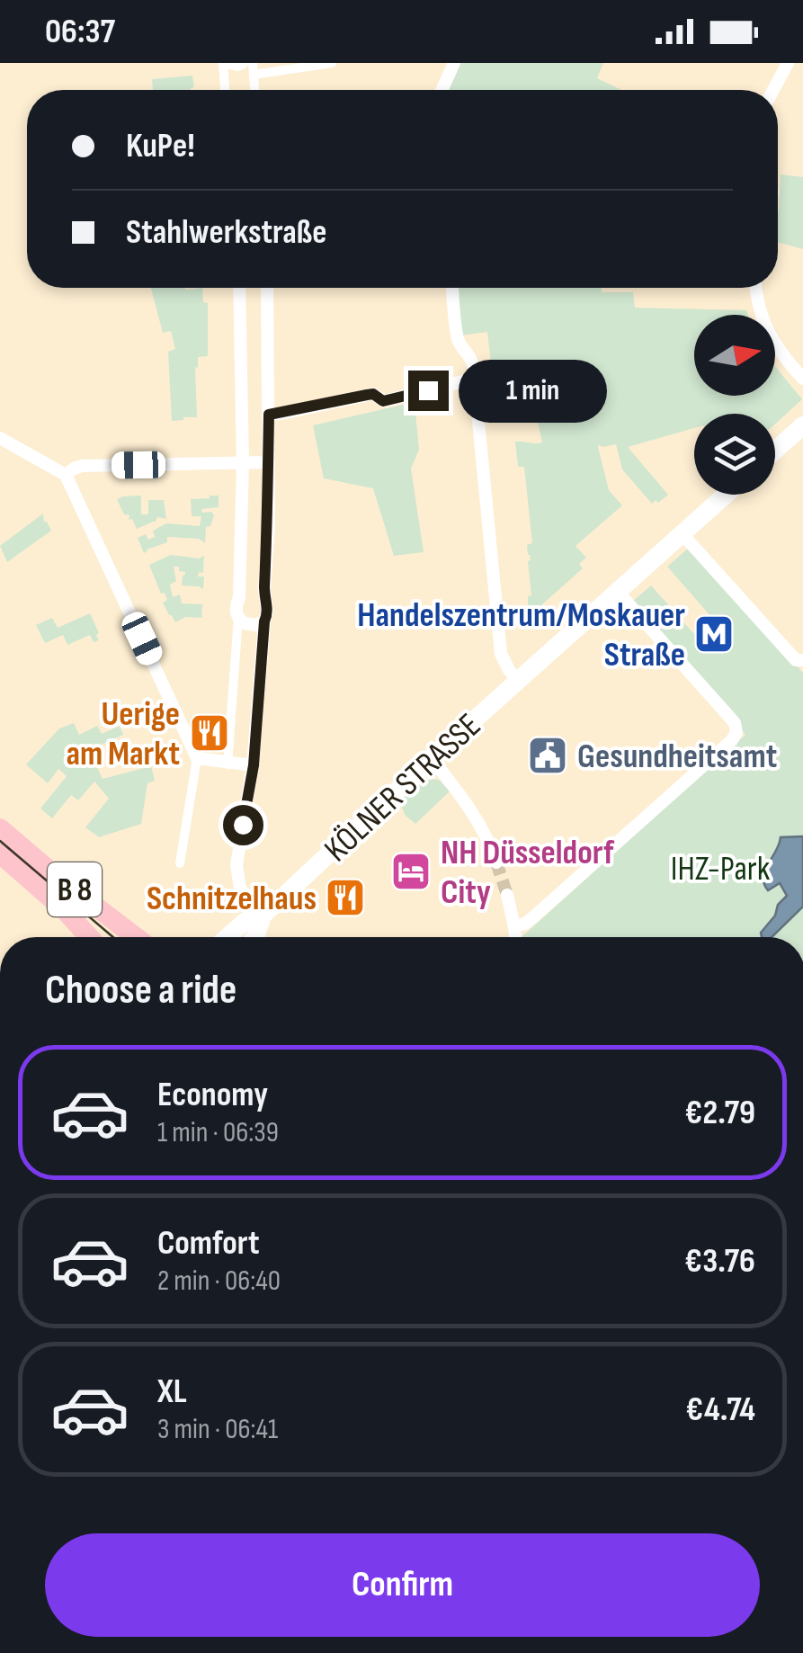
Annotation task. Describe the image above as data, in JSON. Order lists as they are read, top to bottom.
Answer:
{
  "streets": {
    "main road": ["KÖLNER STRASSE", "B 8"]
  },
  "parks": ["IHZ-Park"],
  "places": {
    "metro station": ["Handelszentrum/Moskauer Straße"],
    "restaurant": ["Uerige am Markt", "Schnitzelhaus"],
    "public building": ["Gesundheitsamt"],
    "hotel": ["NH Düsseldorf City"]
  },
  "north": "right",
  "page": {
    "status": "06:37",
    "banner": ["KuPe!", "Stahlwerkstraße"],
    "bubble": "1 min",
    "heading": "Choose a ride",
    "list": [
      {
        "name": "Economy",
        "note": "1 min · 06:39",
        "value": "€2.79"
      },
      {
        "name": "Comfort",
        "note": "2 min · 06:40",
        "value": "€3.76"
      },
      {
        "name": "XL",
        "note": "3 min · 06:41",
        "value": "€4.74"
      }
    ],
    "buttons": "Confirm"
  }
}
